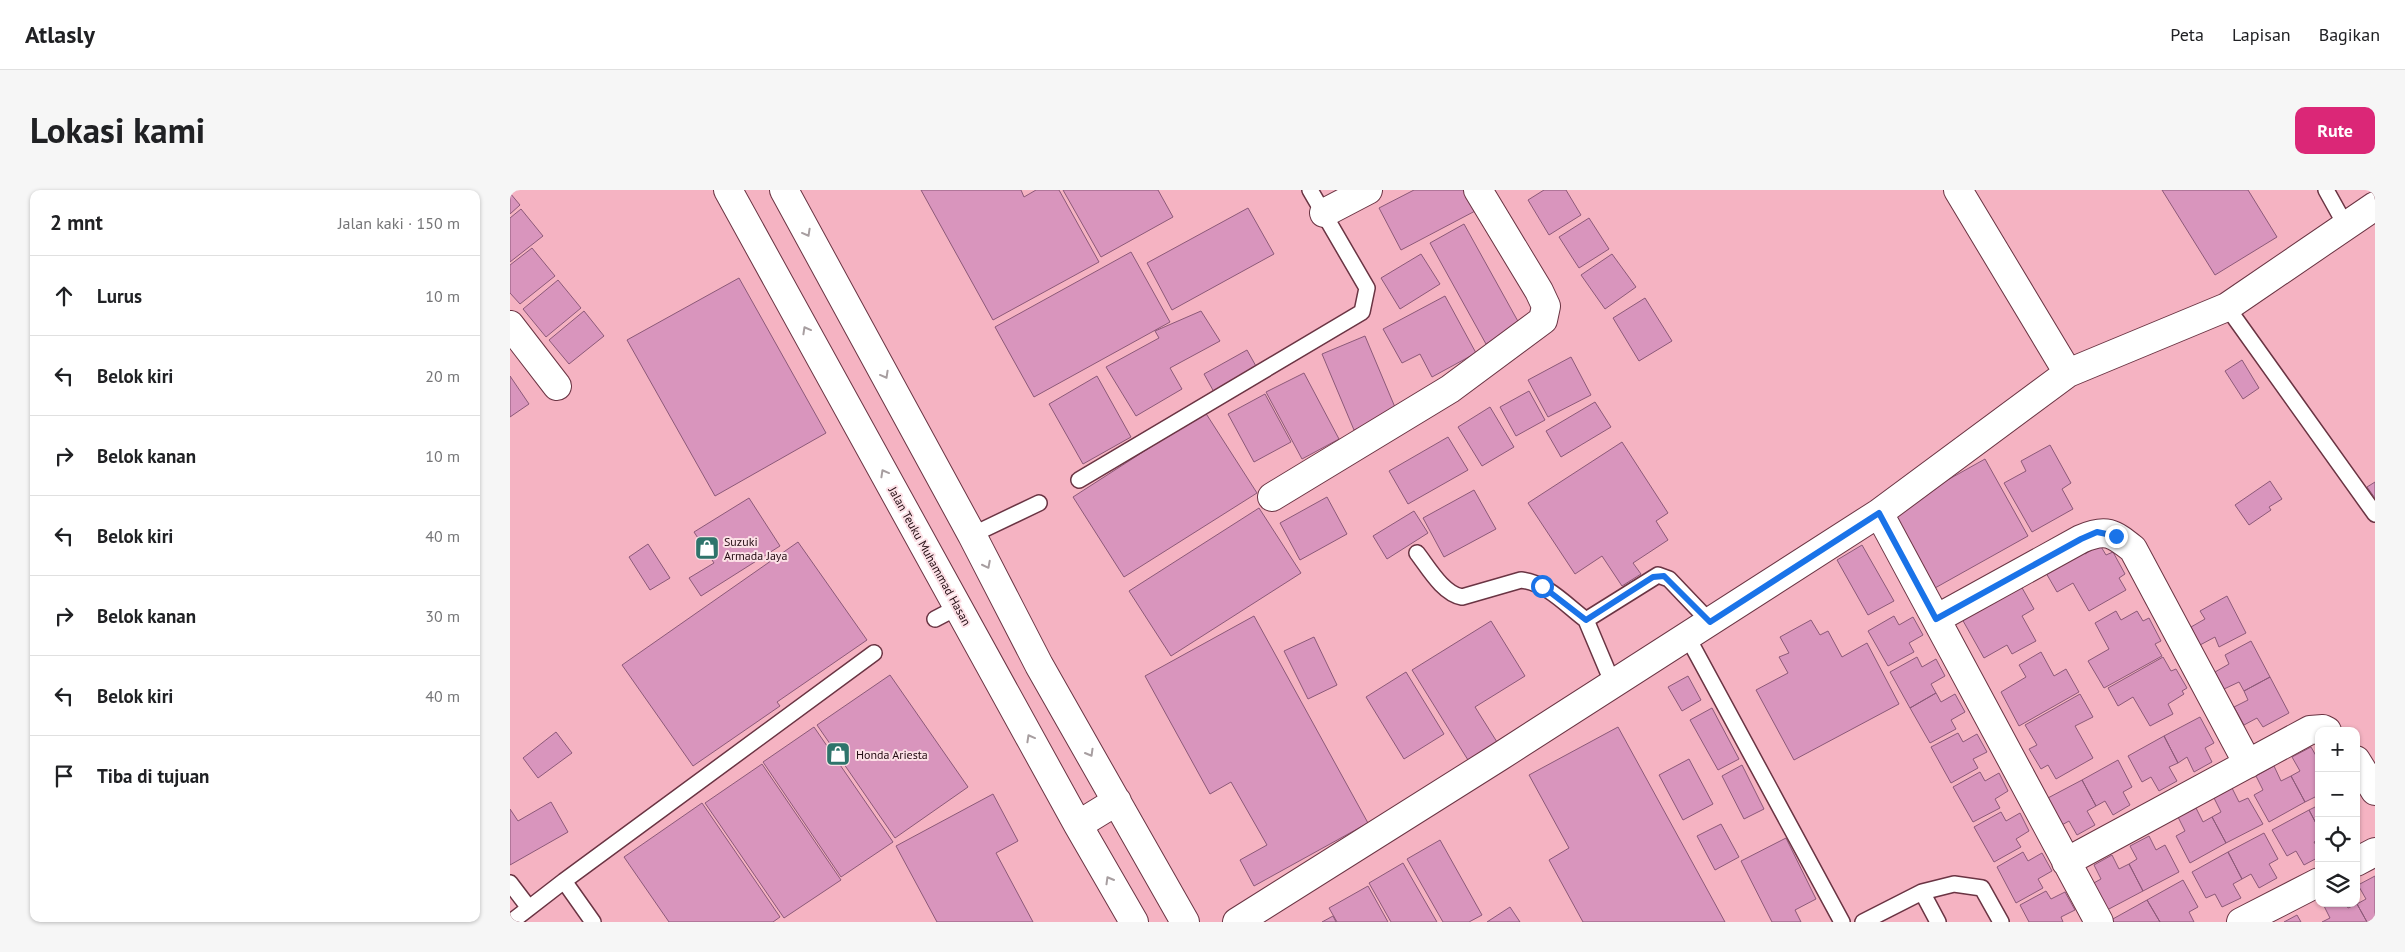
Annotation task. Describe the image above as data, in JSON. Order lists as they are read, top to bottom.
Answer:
{
  "streets": {
    "main road": ["Jalan Teuku Muhammad Hasan"]
  },
  "places": {
    "shop": ["Suzuki Armada Jaya", "Honda Ariesta"]
  },
  "page": {
    "header": "Atlasly",
    "nav": ["Peta", "Lapisan", "Bagikan"],
    "title": "Lokasi kami",
    "buttons": "Rute",
    "heading": ["2 mnt", "Jalan kaki · 150 m"],
    "list": [
      ["Lurus", "10 m"],
      ["Belok kiri", "20 m"],
      ["Belok kanan", "10 m"],
      ["Belok kiri", "40 m"],
      ["Belok kanan", "30 m"],
      ["Belok kiri", "40 m"],
      "Tiba di tujuan"
    ],
    "map_buttons": ["+", "−"]
  }
}
